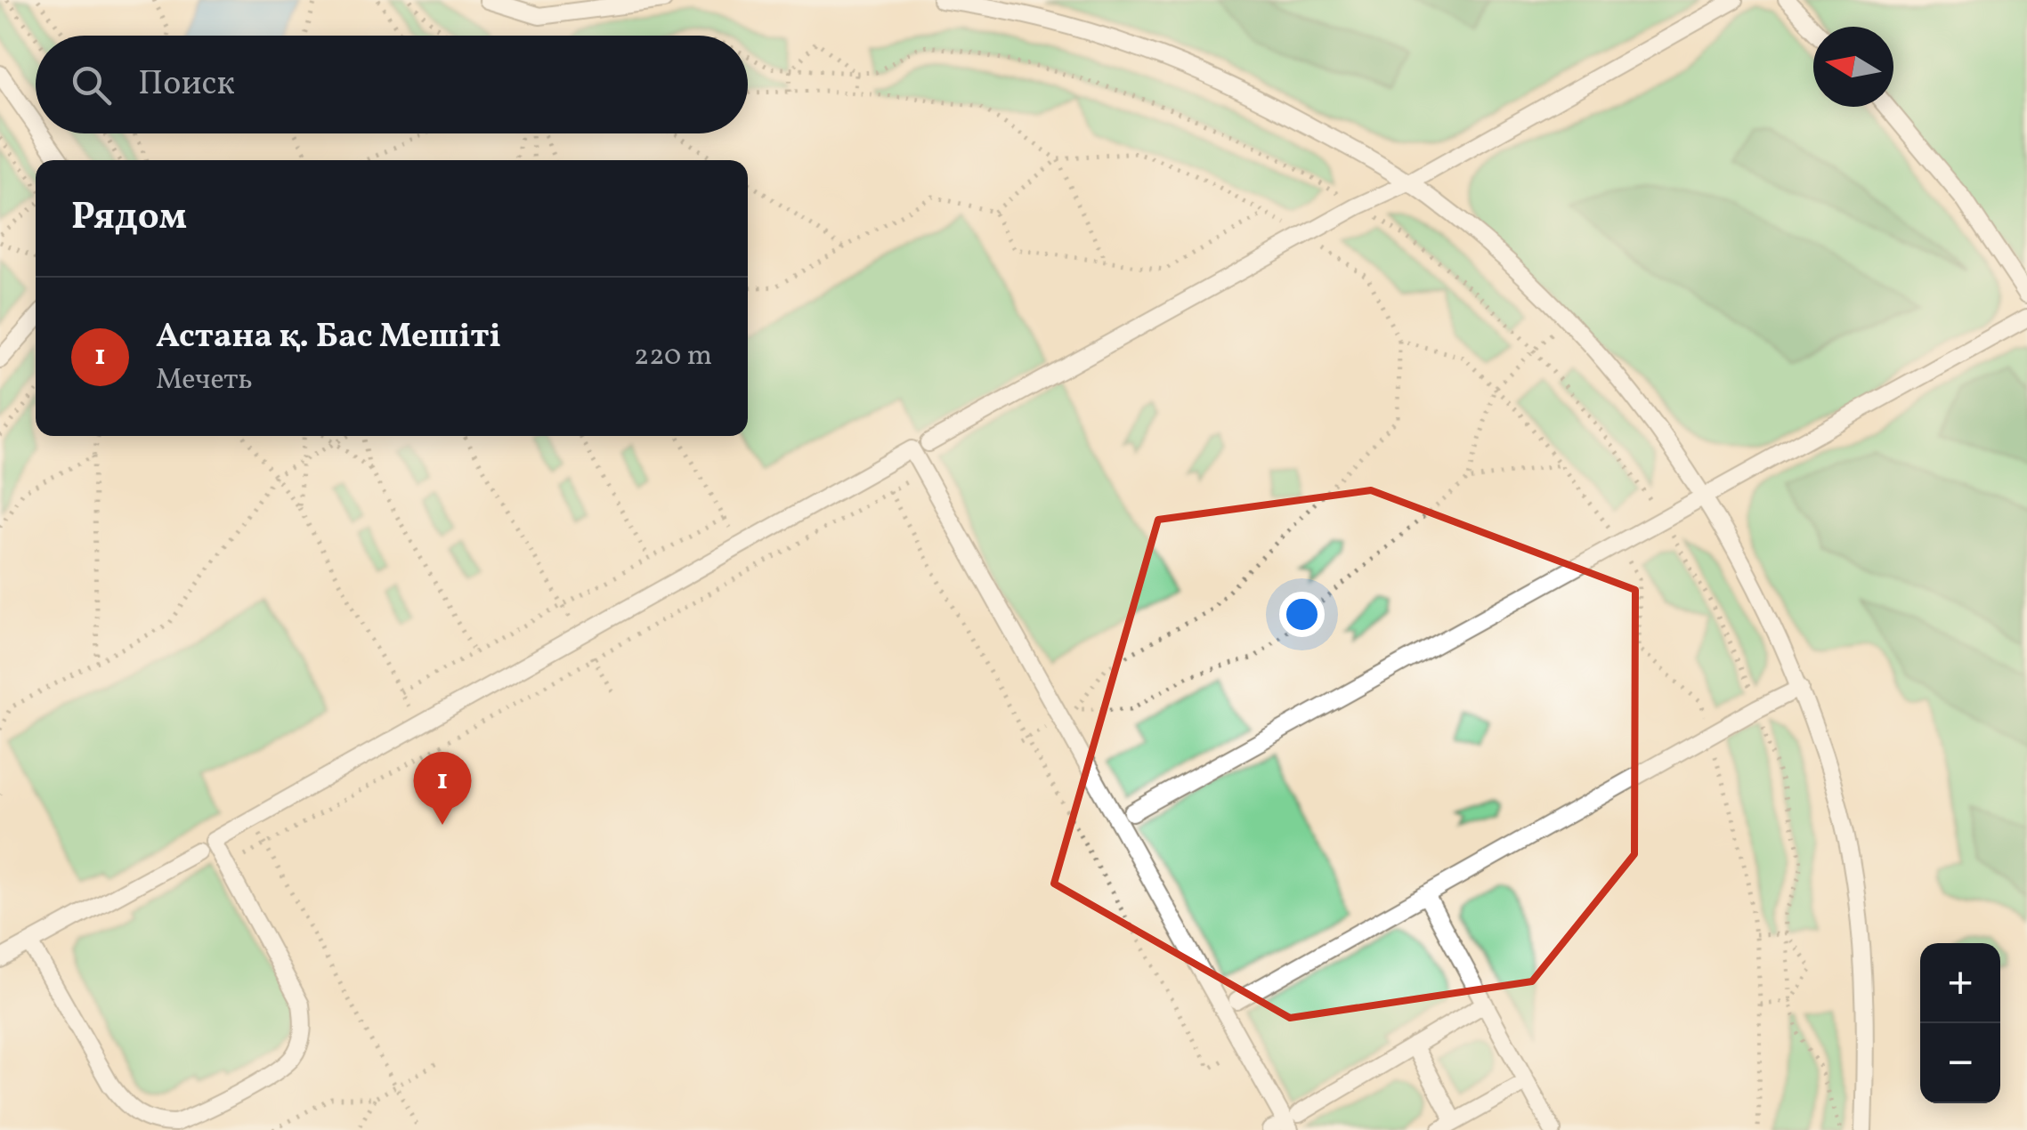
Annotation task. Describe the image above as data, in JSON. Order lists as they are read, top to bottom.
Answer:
{
  "north": "left",
  "page": {
    "search": "Поиск",
    "heading": "Рядом",
    "list": [
      {
        "mark": "1",
        "name": "Астана қ. Бас Мешіті",
        "note": "Мечеть",
        "value": "220 m"
      }
    ],
    "pins": "1",
    "map_buttons": ["+", "−"]
  }
}
